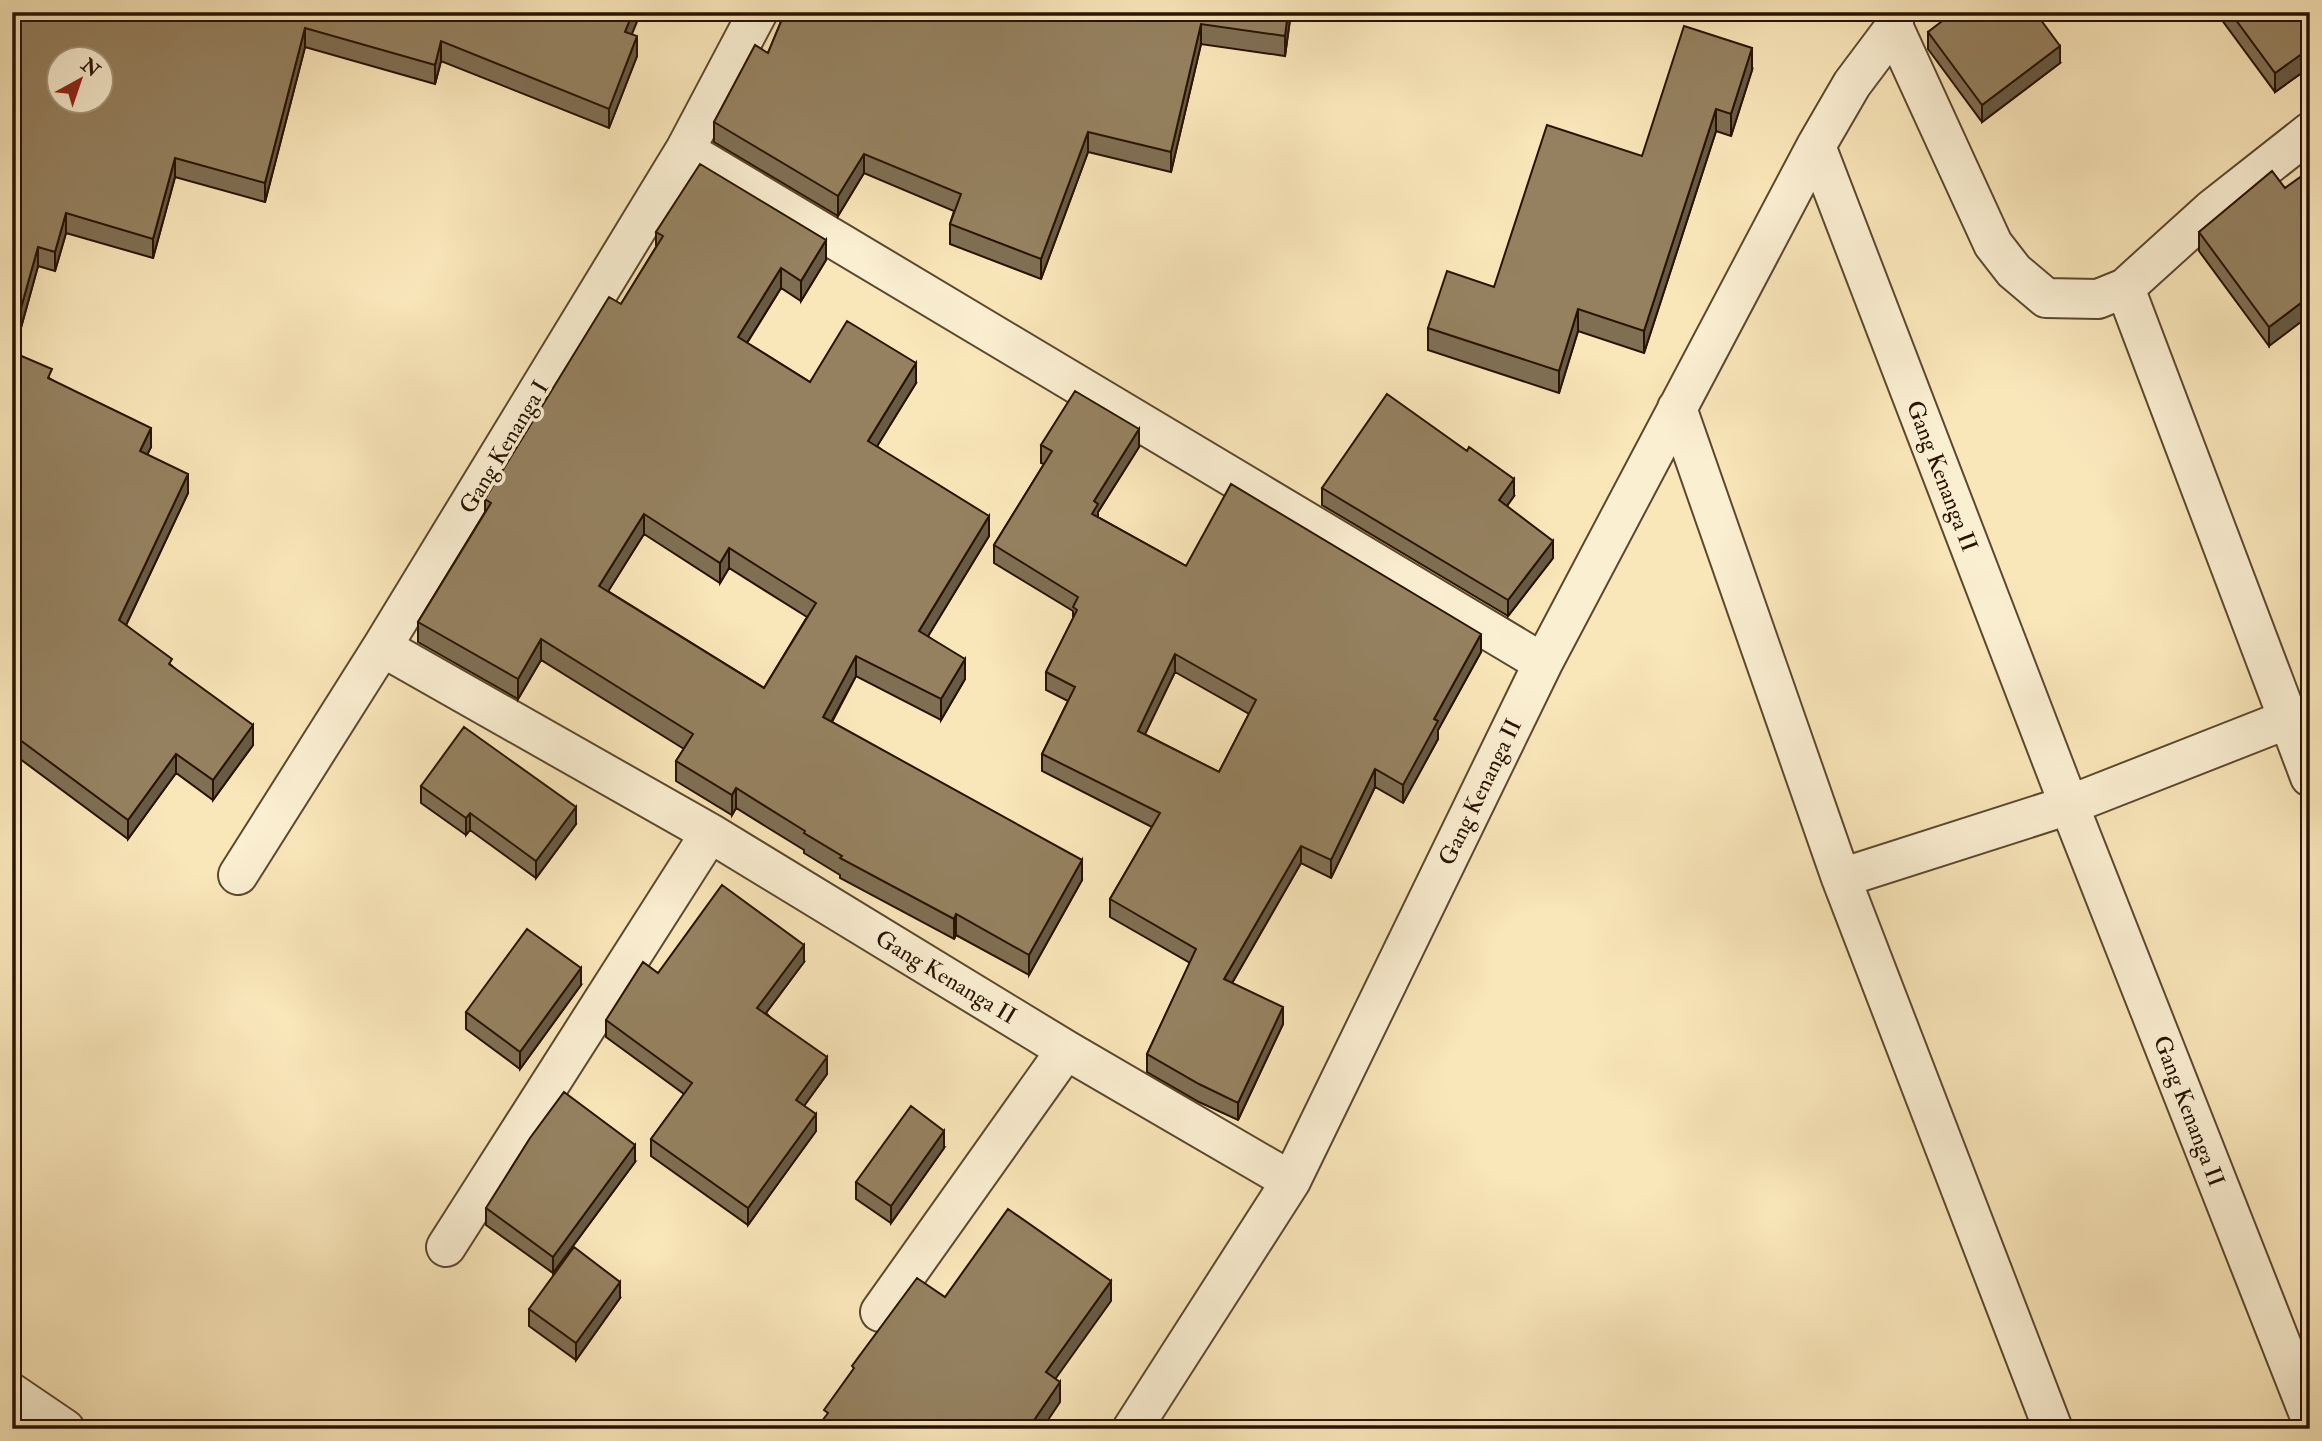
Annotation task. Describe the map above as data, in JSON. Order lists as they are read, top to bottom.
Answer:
{
  "streets": {
    "street": ["Gang Kenanga I", "Gang Kenanga II"]
  },
  "crossings": [
    ["Gang Kenanga I", "Gang Kenanga II"]
  ],
  "north": "top right"
}
